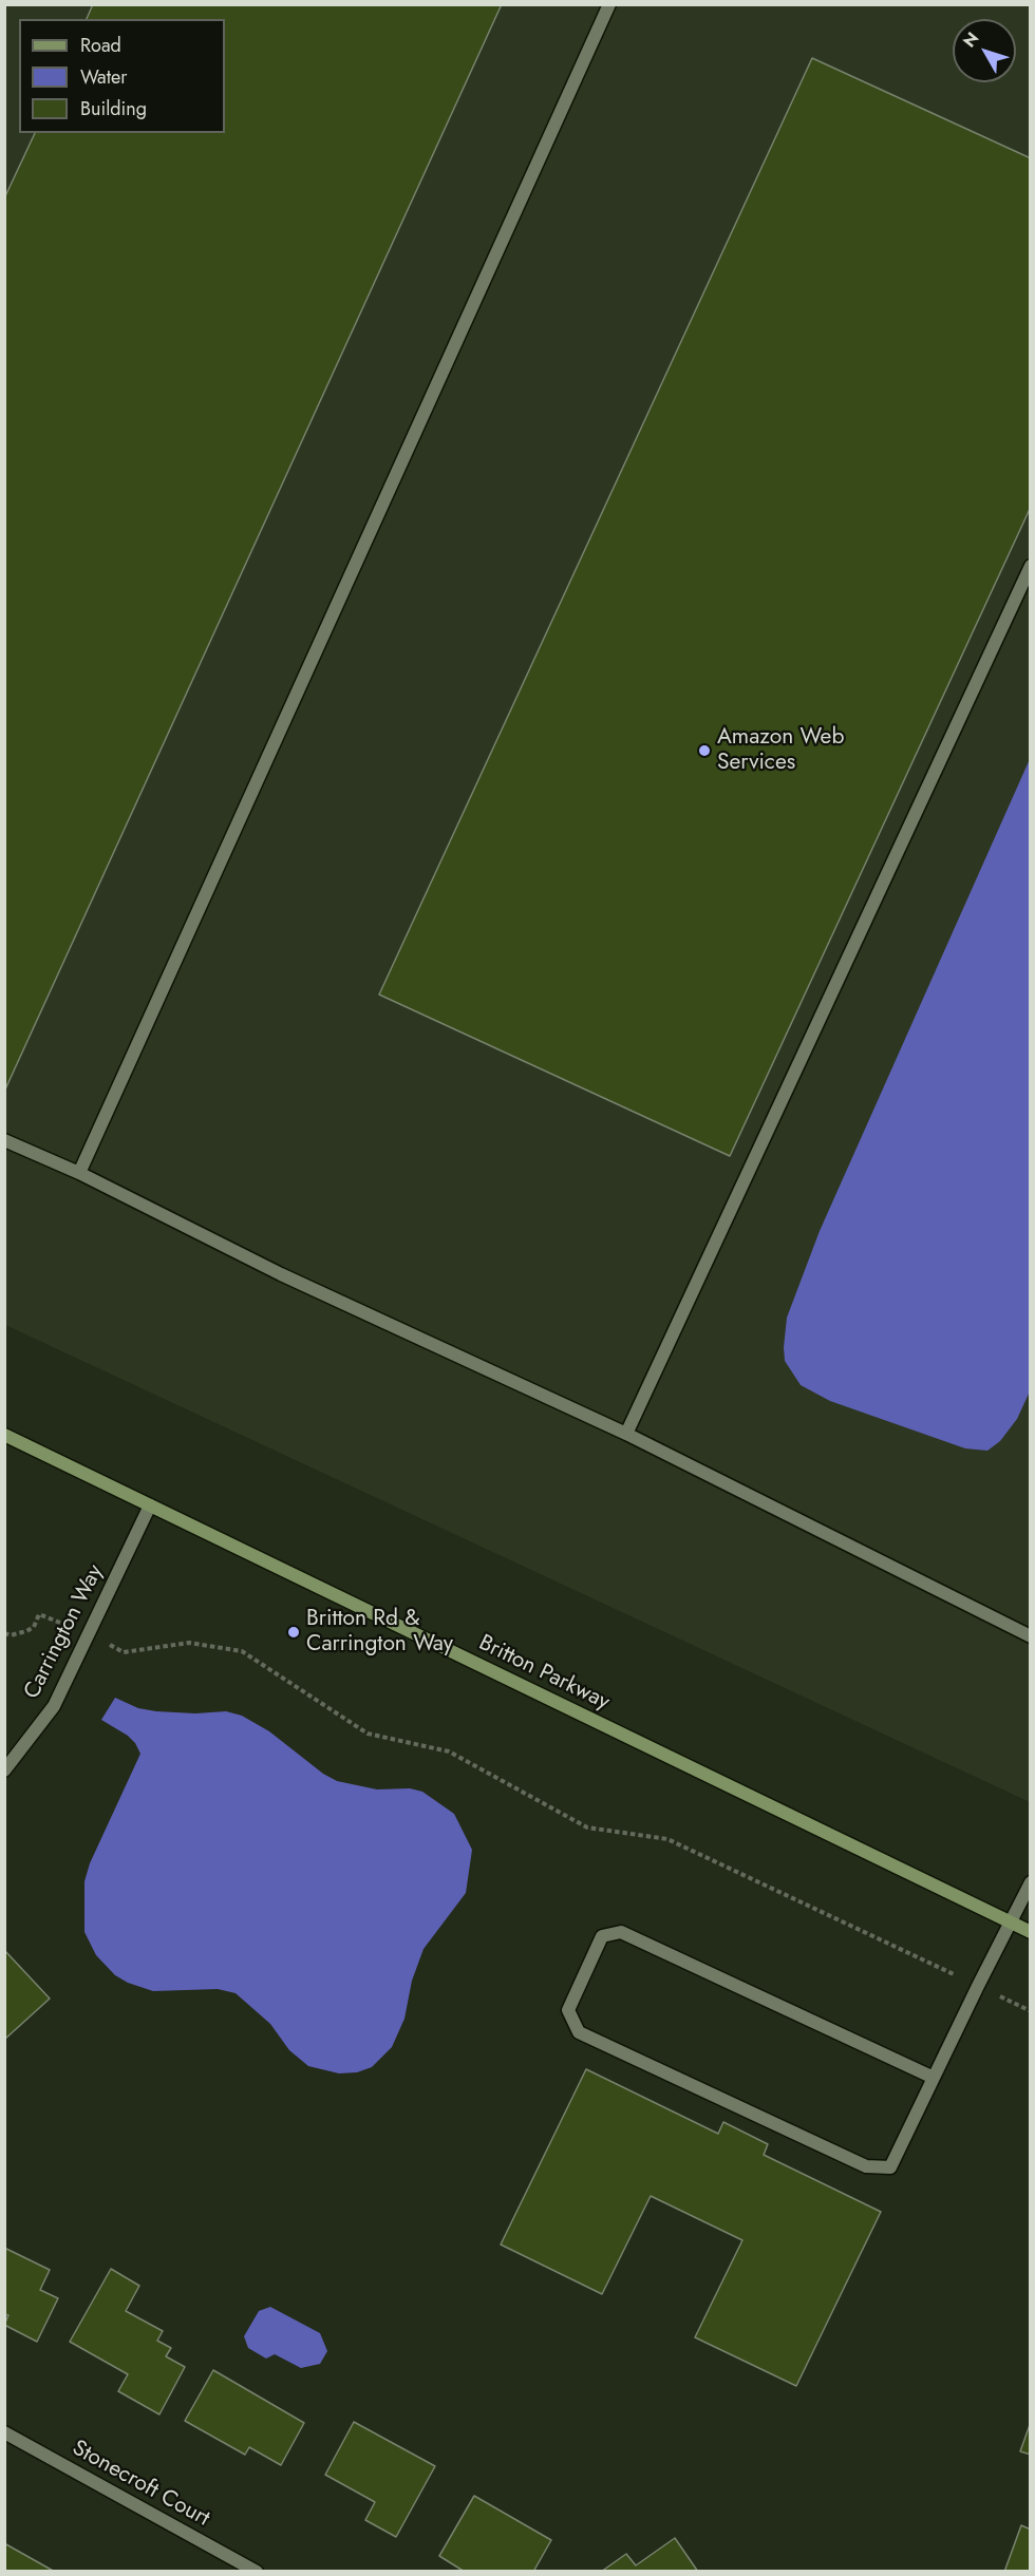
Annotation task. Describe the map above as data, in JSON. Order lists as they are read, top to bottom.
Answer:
{
  "streets": {
    "main road": ["Britton Parkway"],
    "street": ["Carrington Way", "Stonecroft Court"]
  },
  "crossings": [
    ["Carrington Way", "Britton Parkway"]
  ],
  "places": ["Amazon Web Services", "Britton Rd & Carrington Way"],
  "legend": ["Road", "Water", "Building"],
  "north": "top left"
}
